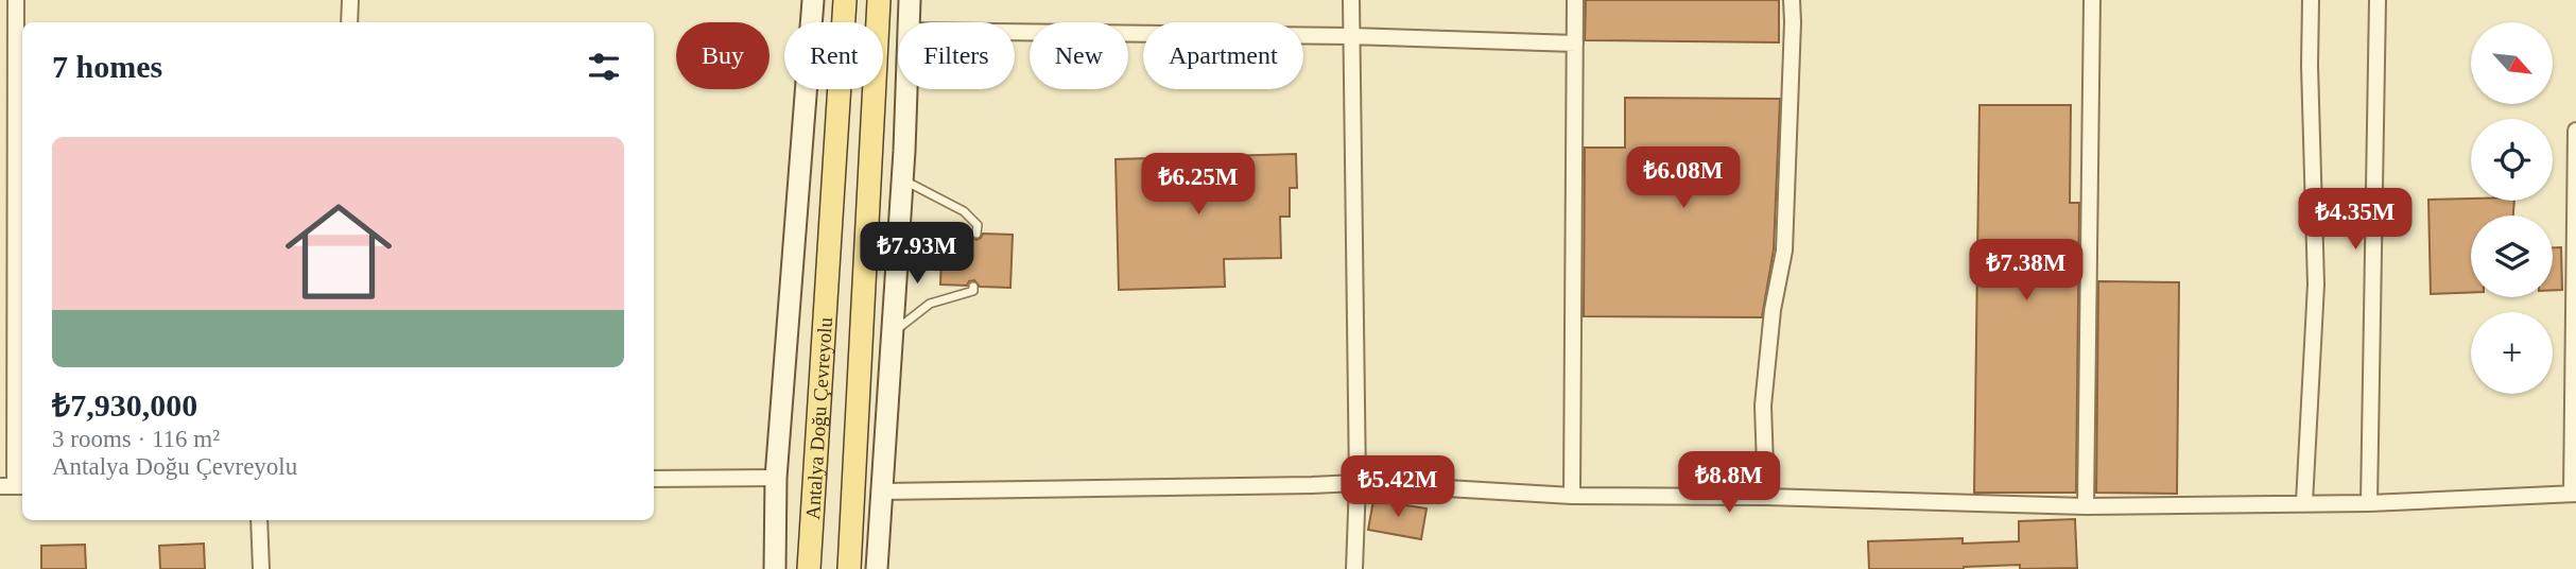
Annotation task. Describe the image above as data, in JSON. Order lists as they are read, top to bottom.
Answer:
{
  "streets": {
    "main road": ["Antalya Doğu Çevreyolu"]
  },
  "north": "bottom right",
  "page": {
    "map_buttons": "+",
    "chip": [
      "Buy",
      "Rent",
      "Filters",
      "New",
      "Apartment"
    ],
    "heading": "7 homes",
    "list": [
      {
        "name": "₺7,930,000",
        "note": "3 rooms · 116 m² · Antalya Doğu Çevreyolu"
      }
    ],
    "price": [
      "₺6.08M",
      "₺6.25M",
      "₺4.35M",
      "₺7.93M",
      "₺7.38M",
      "₺8.8M",
      "₺5.42M"
    ]
  }
}
